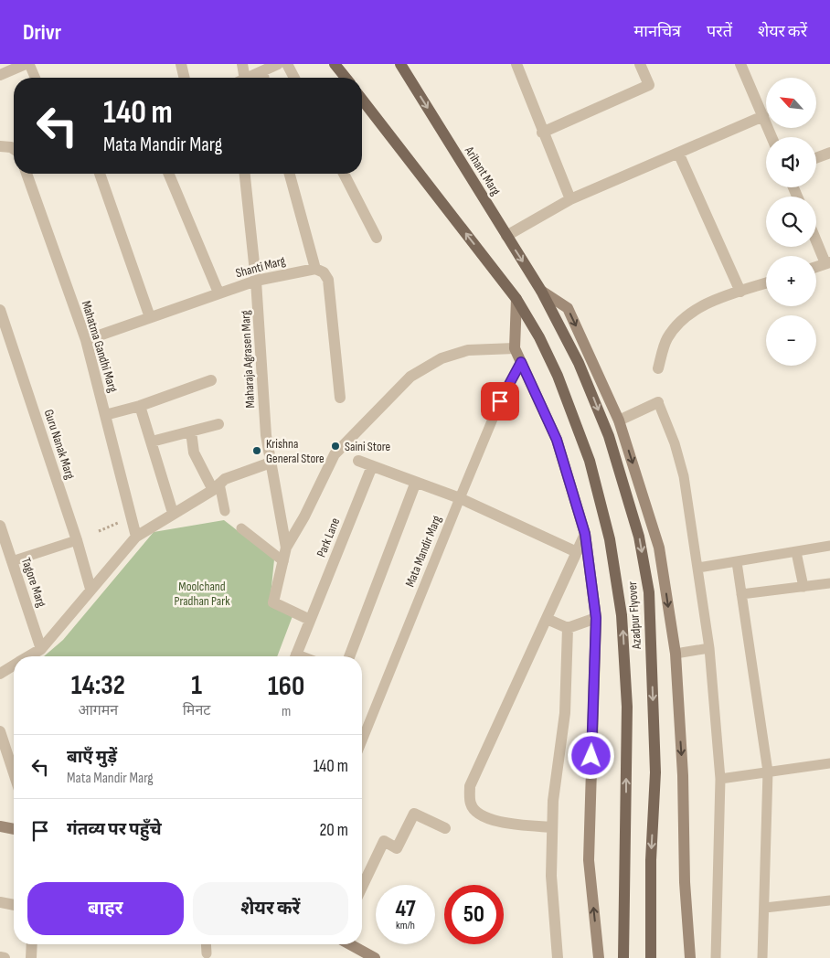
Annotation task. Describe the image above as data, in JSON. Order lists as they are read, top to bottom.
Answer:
{
  "streets": {
    "main road": ["Arihant Marg", "Azadpur Flyover"],
    "street": [
      "Shanti Marg",
      "Mahatma Gandhi Marg",
      "Maharaja Agrasen Marg",
      "Guru Nanak Marg",
      "Park Lane",
      "Tagore Marg"
    ],
    "lane": ["Mata Mandir Marg"]
  },
  "crossings": [
    ["Arihant Marg", "Azadpur Flyover"],
    ["Shanti Marg", "Mahatma Gandhi Marg"],
    ["Shanti Marg", "Maharaja Agrasen Marg"]
  ],
  "parks": ["Moolchand Pradhan Park"],
  "places": ["Saini Store", "Krishna General Store"],
  "north": "top left",
  "page": {
    "header": "Drivr",
    "nav": ["मानचित्र", "परतें", "शेयर करें"],
    "map_buttons": ["+", "−"],
    "turn": ["140 m", "Mata Mandir Marg"],
    "eta": [
      "14:32",
      "आगमन",
      "1",
      "मिनट",
      "160",
      "m"
    ],
    "list": [
      {
        "name": "बाएँ मुड़ें",
        "note": "Mata Mandir Marg",
        "value": "140 m"
      },
      {
        "name": "गंतव्य पर पहुँचे",
        "value": "20 m"
      }
    ],
    "buttons": ["बाहर", "शेयर करें"],
    "speed": "47 km/h",
    "limit": "50"
  }
}
